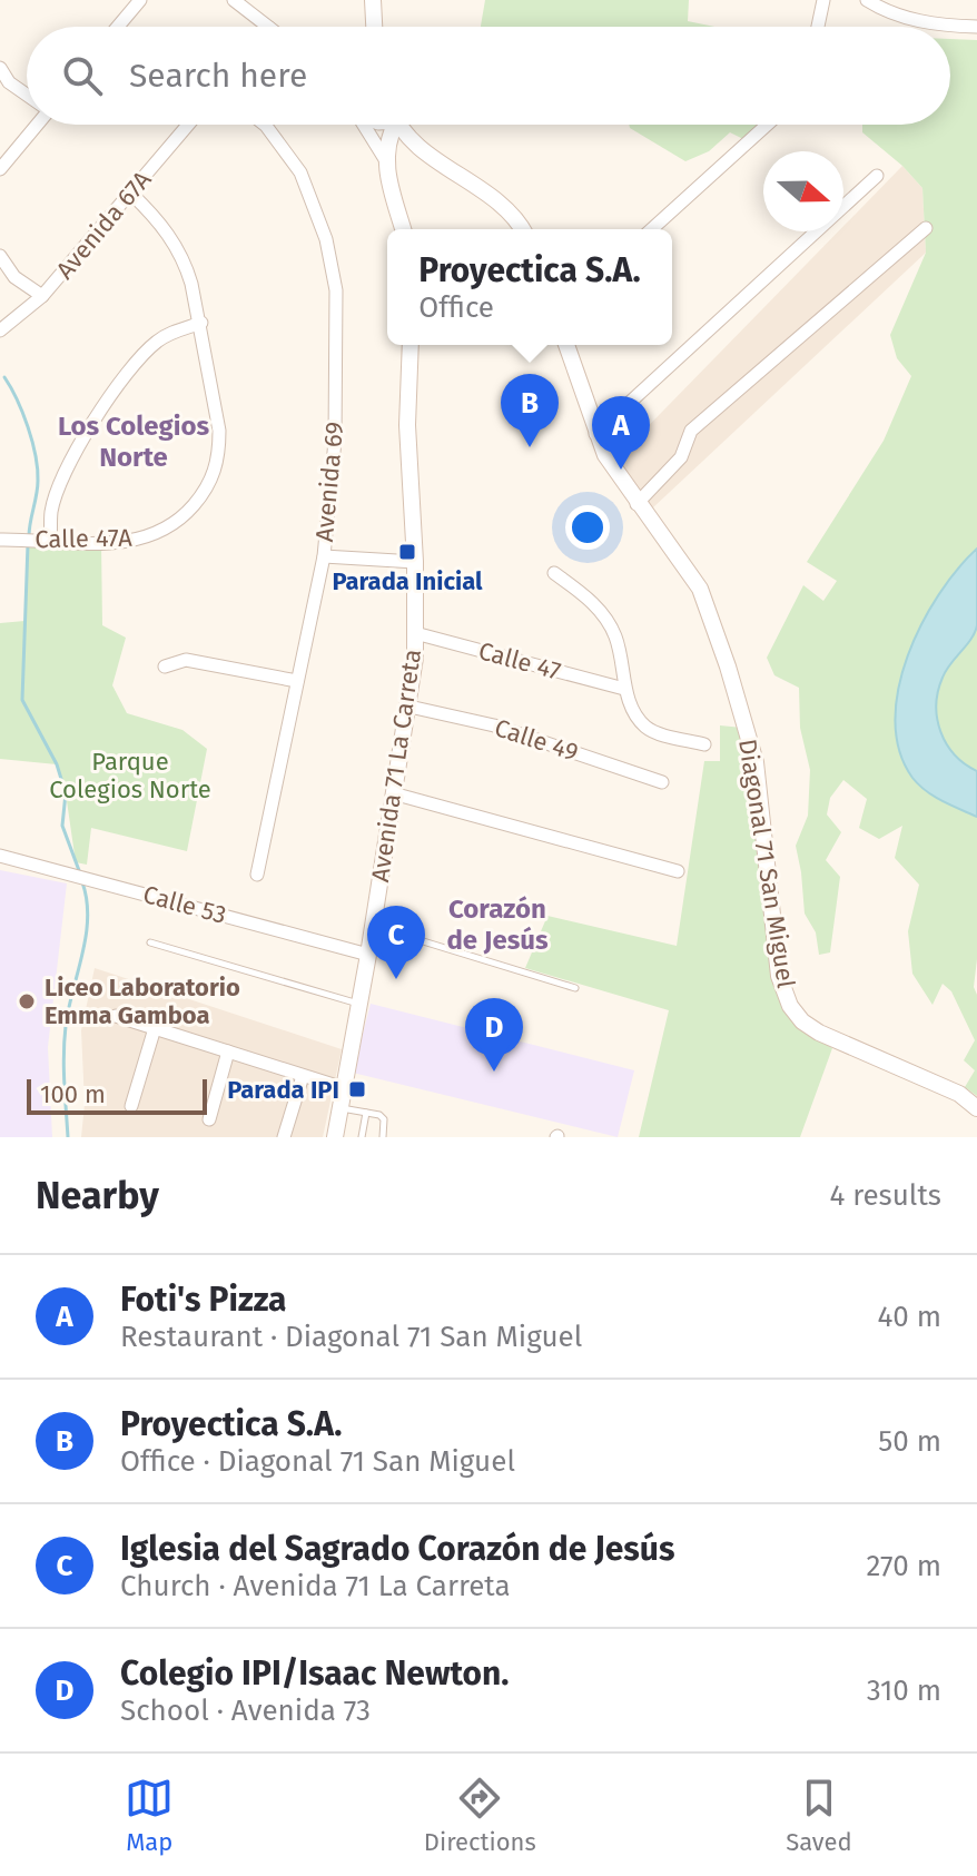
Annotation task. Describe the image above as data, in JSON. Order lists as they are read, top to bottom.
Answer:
{
  "streets": {
    "main road": ["Avenida 71 La Carreta", "Diagonal 71 San Miguel"],
    "street": [
      "Avenida 67A",
      "Avenida 69",
      "Calle 47A",
      "Calle 47",
      "Calle 49",
      "Calle 53"
    ]
  },
  "crossings": [
    ["Calle 47", "Avenida 71 La Carreta"],
    ["Calle 49", "Avenida 71 La Carreta"],
    ["Avenida 71 La Carreta", "Calle 53"]
  ],
  "districts": ["Los Colegios Norte", "Corazón de Jesús"],
  "parks": ["Parque Colegios Norte"],
  "places": {
    "transit": ["Parada Inicial", "Parada IPI"],
    "other": ["Liceo Laboratorio Emma Gamboa"]
  },
  "scale_bar": "100 m",
  "north": "right",
  "page": {
    "search": "Search here",
    "popup": ["Proyectica S.A.", "Office"],
    "pins": [
      "B",
      "A",
      "C",
      "D"
    ],
    "scale": "100 m",
    "heading": ["Nearby", "4 results"],
    "list": [
      {
        "mark": "A",
        "name": "Foti's Pizza",
        "note": "Restaurant · Diagonal 71 San Miguel",
        "value": "40 m"
      },
      {
        "mark": "B",
        "name": "Proyectica S.A.",
        "note": "Office · Diagonal 71 San Miguel",
        "value": "50 m"
      },
      {
        "mark": "C",
        "name": "Iglesia del Sagrado Corazón de Jesús",
        "note": "Church · Avenida 71 La Carreta",
        "value": "270 m"
      },
      {
        "mark": "D",
        "name": "Colegio IPI/Isaac Newton.",
        "note": "School · Avenida 73",
        "value": "310 m"
      }
    ],
    "nav": ["Map", "Directions", "Saved"]
  }
}
